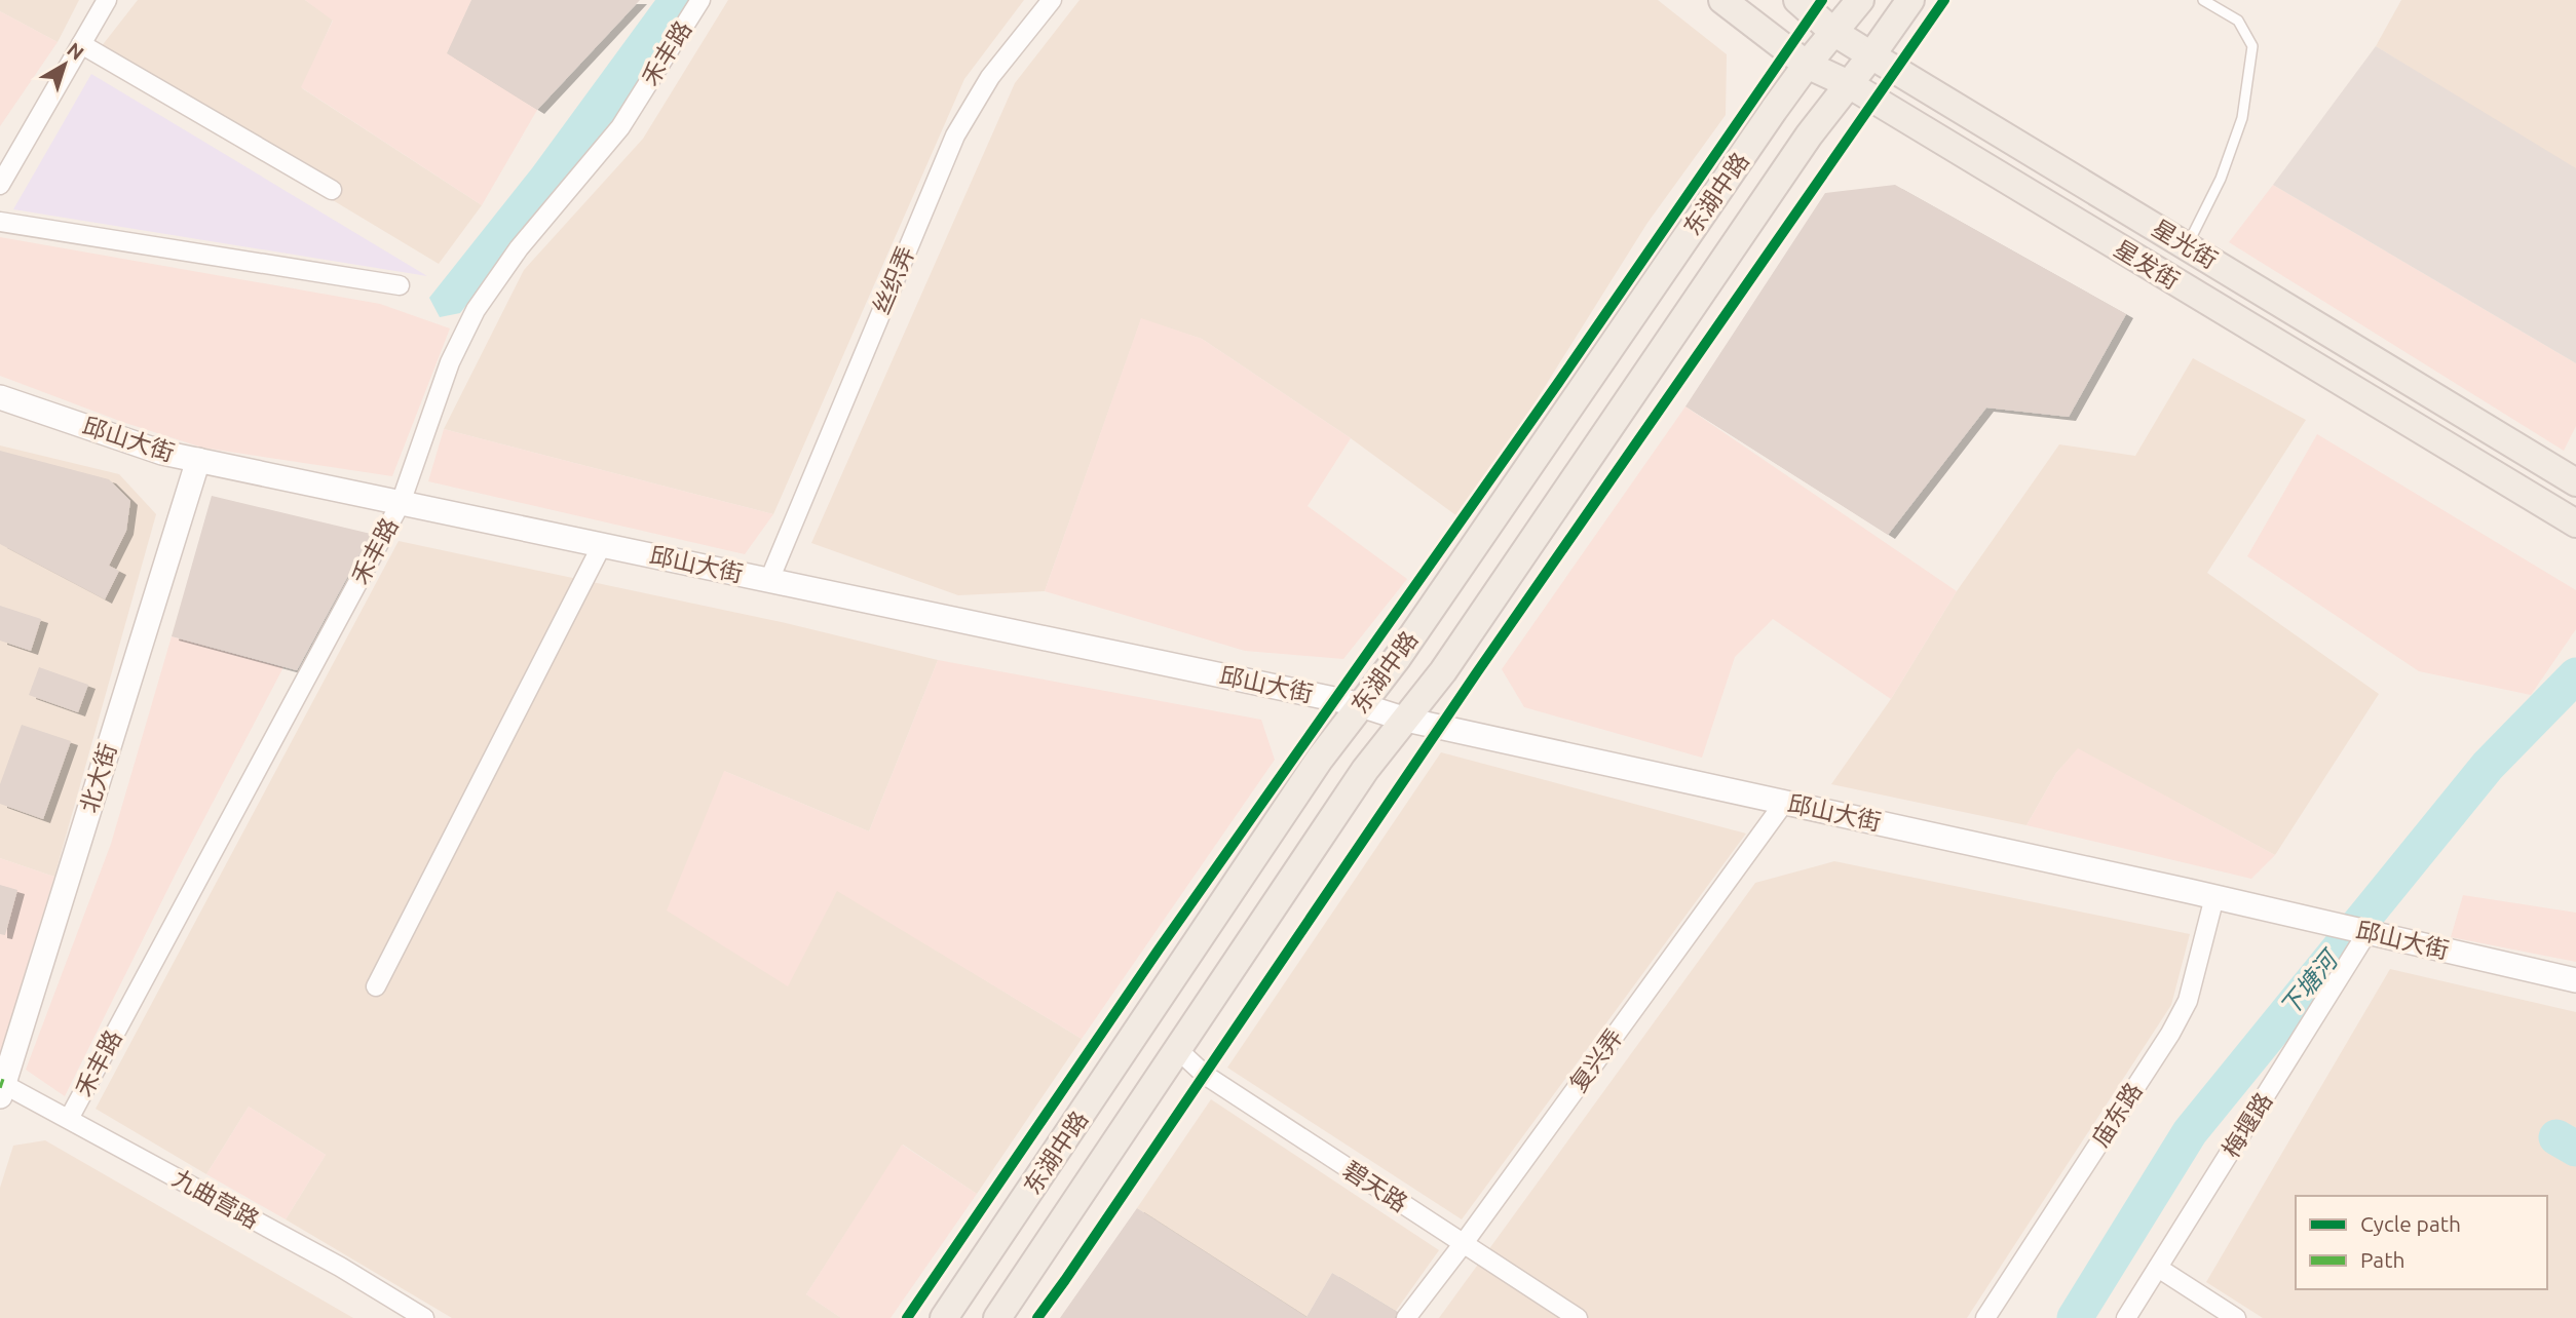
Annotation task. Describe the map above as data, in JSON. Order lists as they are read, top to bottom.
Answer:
{
  "streets": {
    "main road": [
      "东湖中路",
      "星光街",
      "星发街",
      "邱山大街",
      "北大街"
    ],
    "street": [
      "禾丰路",
      "丝织弄",
      "复兴弄",
      "庙东路",
      "梅堰路",
      "碧天路",
      "九曲营路"
    ]
  },
  "crossings": [
    ["禾丰路", "邱山大街"],
    ["禾丰路", "九曲营路"],
    ["东湖中路", "星光街"],
    ["东湖中路", "星发街"],
    ["东湖中路", "邱山大街"],
    ["东湖中路", "碧天路"],
    ["丝织弄", "邱山大街"],
    ["邱山大街", "北大街"],
    ["邱山大街", "复兴弄"],
    ["邱山大街", "庙东路"],
    ["邱山大街", "梅堰路"],
    ["北大街", "九曲营路"],
    ["复兴弄", "碧天路"]
  ],
  "water": ["下塘河"],
  "legend": ["Cycle path", "Path"],
  "north": "top right"
}
